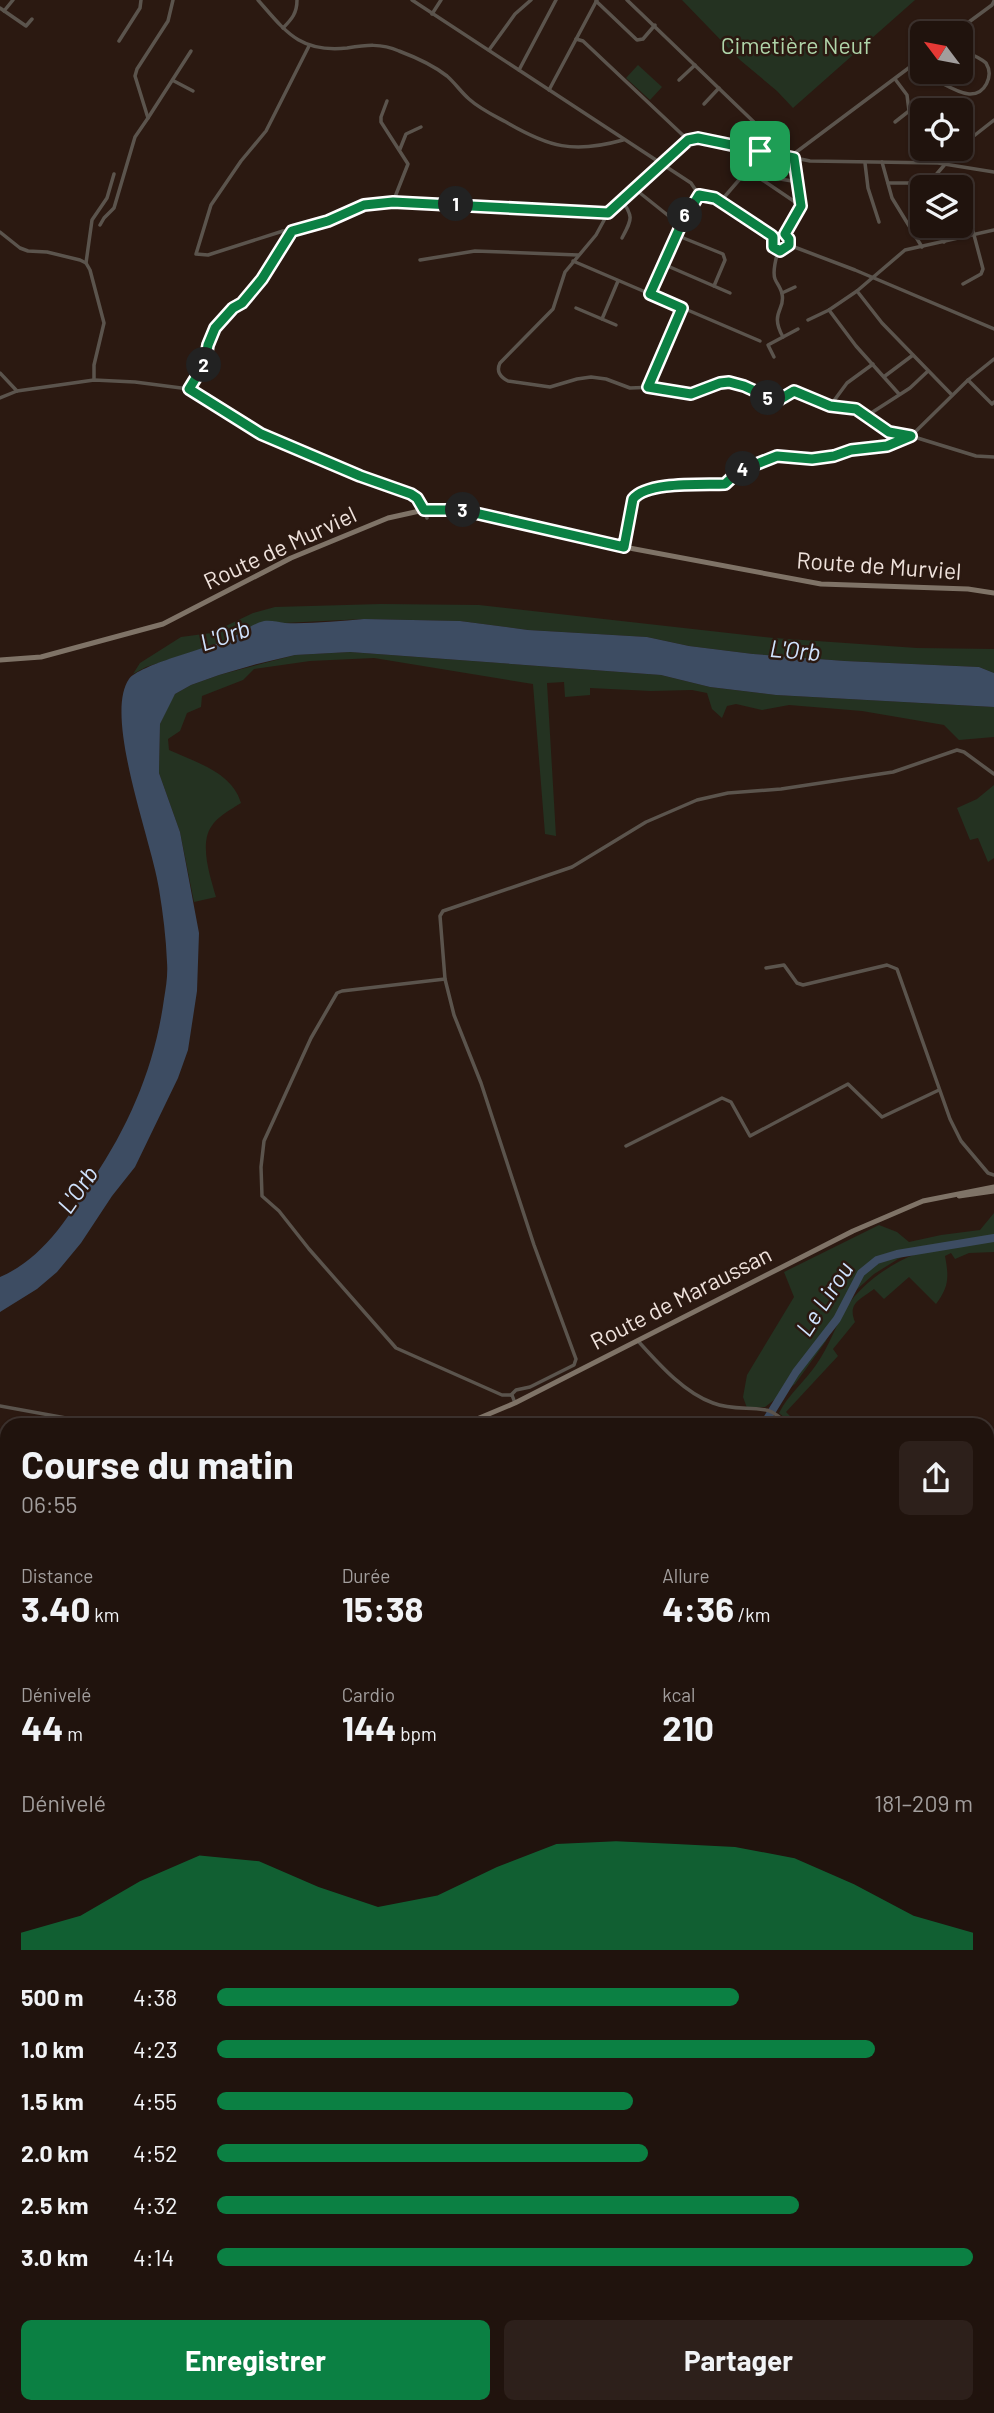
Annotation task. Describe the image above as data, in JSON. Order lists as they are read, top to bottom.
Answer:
{
  "streets": {
    "main road": ["Route de Murviel", "Route de Maraussan"]
  },
  "water": ["L'Orb", "Le Lirou"],
  "parks": ["Cimetière Neuf"],
  "north": "top left",
  "page": {
    "pins": [
      "1",
      "6",
      "2",
      "5",
      "4",
      "3"
    ],
    "heading": ["Course du matin", "06:55"],
    "stats": [
      ["Distance", "3.40 km"],
      ["Durée", "15:38"],
      ["Allure", "4:36 /km"],
      ["Dénivelé", "44 m"],
      ["Cardio", "144 bpm"],
      ["kcal", "210"]
    ],
    "chart": ["Dénivelé", "181–209 m"],
    "list": [
      {
        "name": "500 m",
        "note": "4:38"
      },
      {
        "name": "1.0 km",
        "note": "4:23"
      },
      {
        "name": "1.5 km",
        "note": "4:55"
      },
      {
        "name": "2.0 km",
        "note": "4:52"
      },
      {
        "name": "2.5 km",
        "note": "4:32"
      },
      {
        "name": "3.0 km",
        "note": "4:14"
      }
    ],
    "buttons": ["Enregistrer", "Partager"]
  }
}
